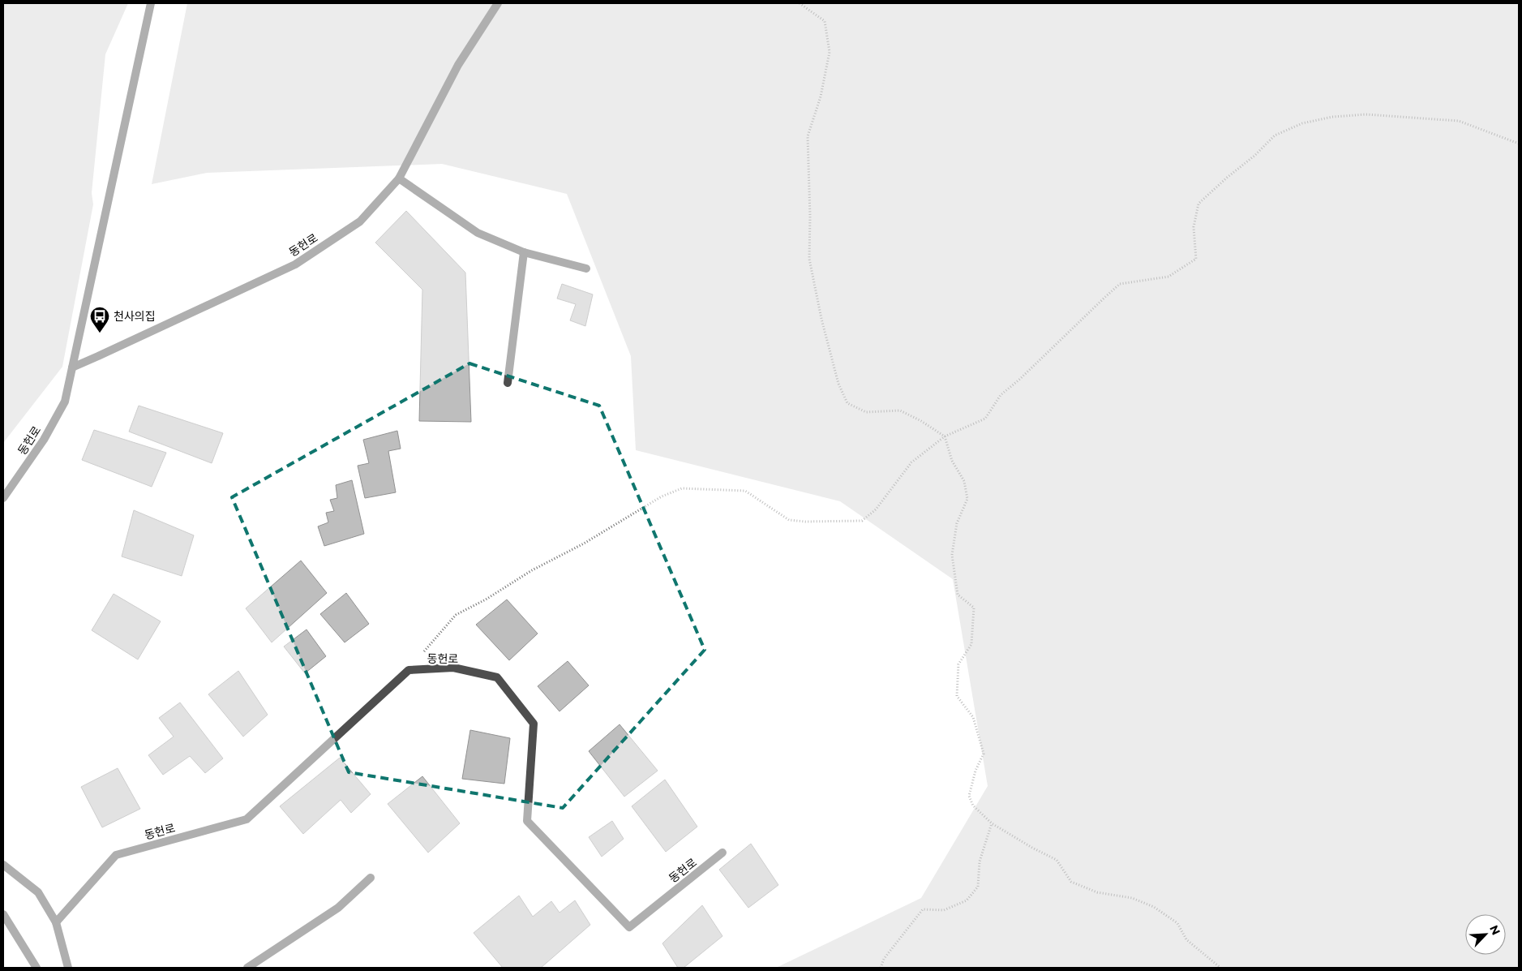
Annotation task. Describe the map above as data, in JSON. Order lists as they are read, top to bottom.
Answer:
{
  "streets": {
    "street": ["동헌로"]
  },
  "places": {
    "bus stop": ["천사의집"]
  },
  "north": "top right"
}
